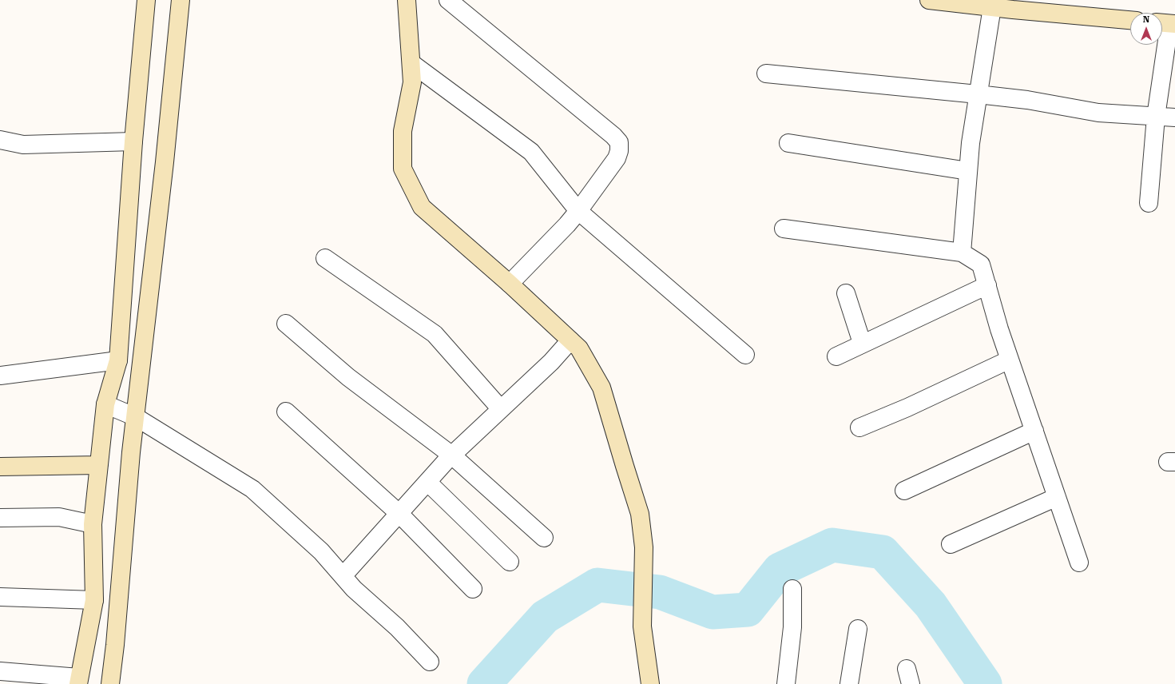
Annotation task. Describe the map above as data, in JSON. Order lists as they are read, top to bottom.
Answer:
{
  "north": "top"
}
